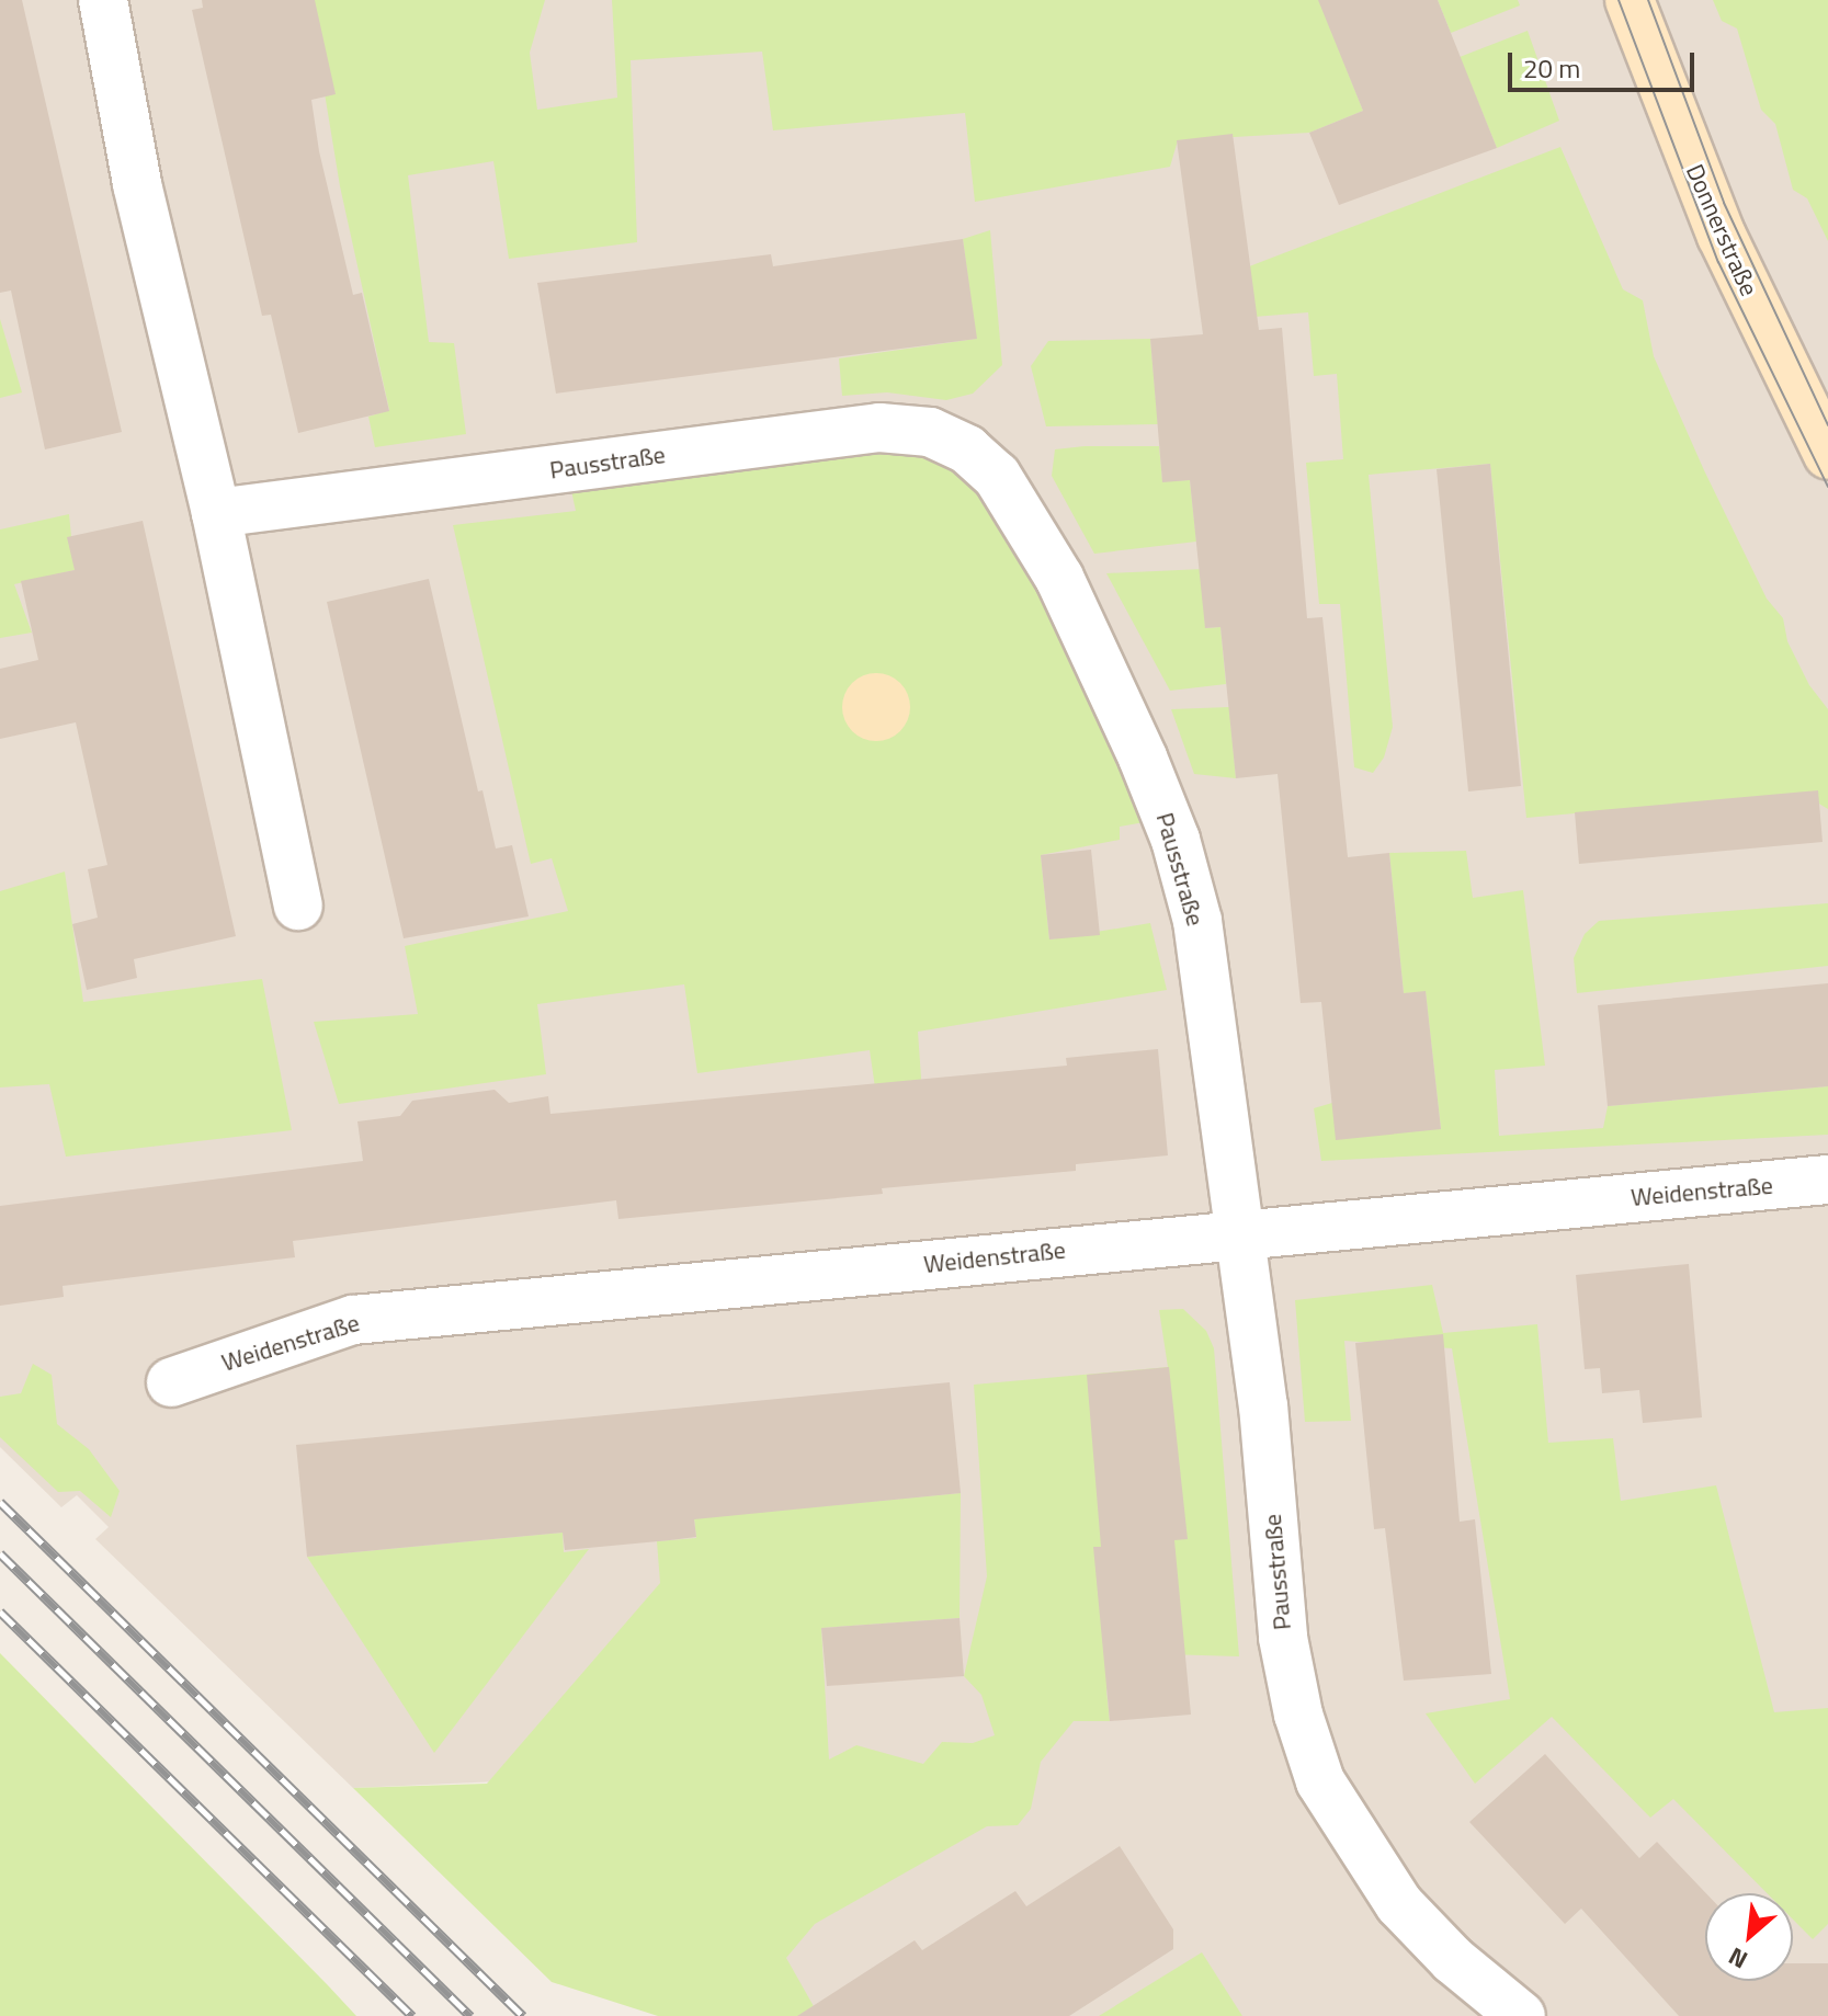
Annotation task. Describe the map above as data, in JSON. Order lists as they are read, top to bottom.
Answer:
{
  "streets": {
    "main road": ["Donnerstraße"],
    "street": ["Pausstraße", "Weidenstraße"]
  },
  "crossings": [
    ["Pausstraße", "Weidenstraße"]
  ],
  "scale_bar": "20 m",
  "north": "bottom left"
}
